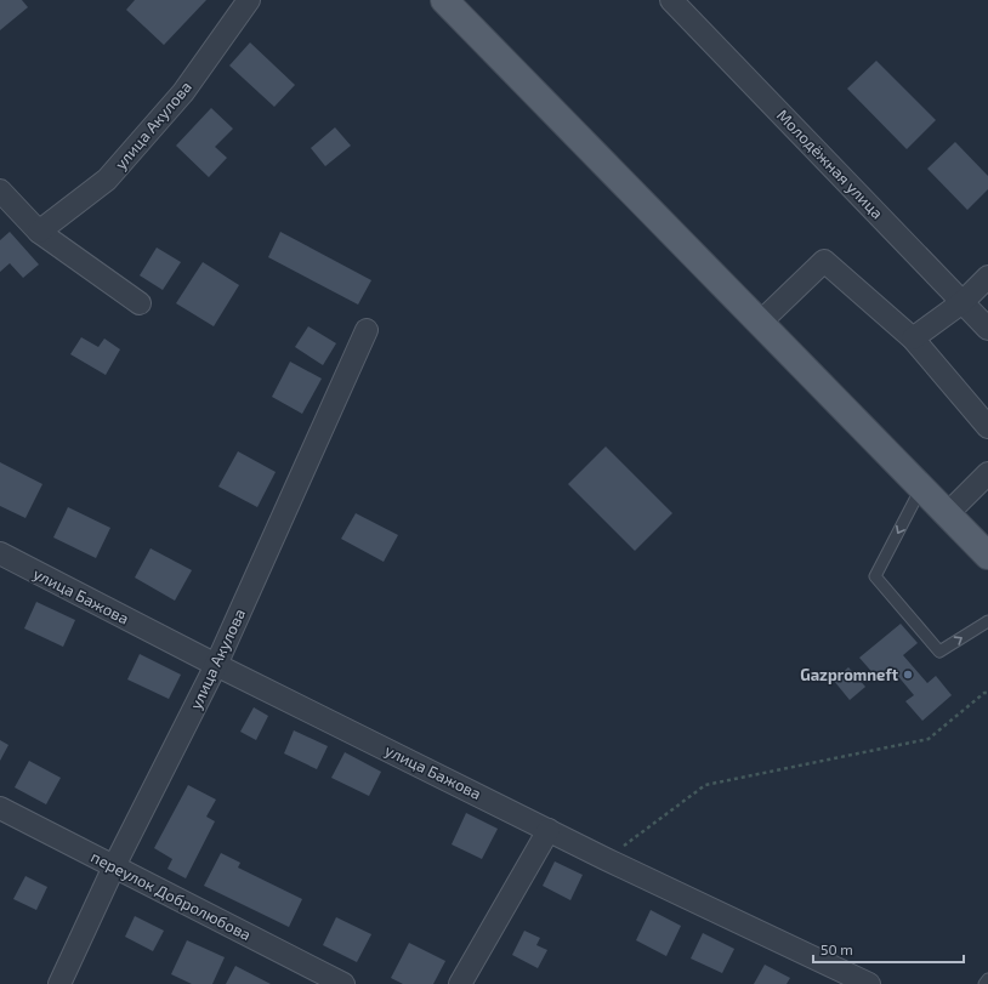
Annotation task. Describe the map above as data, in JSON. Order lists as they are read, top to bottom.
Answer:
{
  "streets": {
    "street": [
      "улица Акулова",
      "Молодёжная улица",
      "улица Бажова",
      "переулок Добролюбова"
    ]
  },
  "crossings": [
    ["улица Акулова", "улица Бажова"],
    ["улица Акулова", "переулок Добролюбова"]
  ],
  "places": ["Gazpromneft"],
  "scale_bar": "50 m"
}
